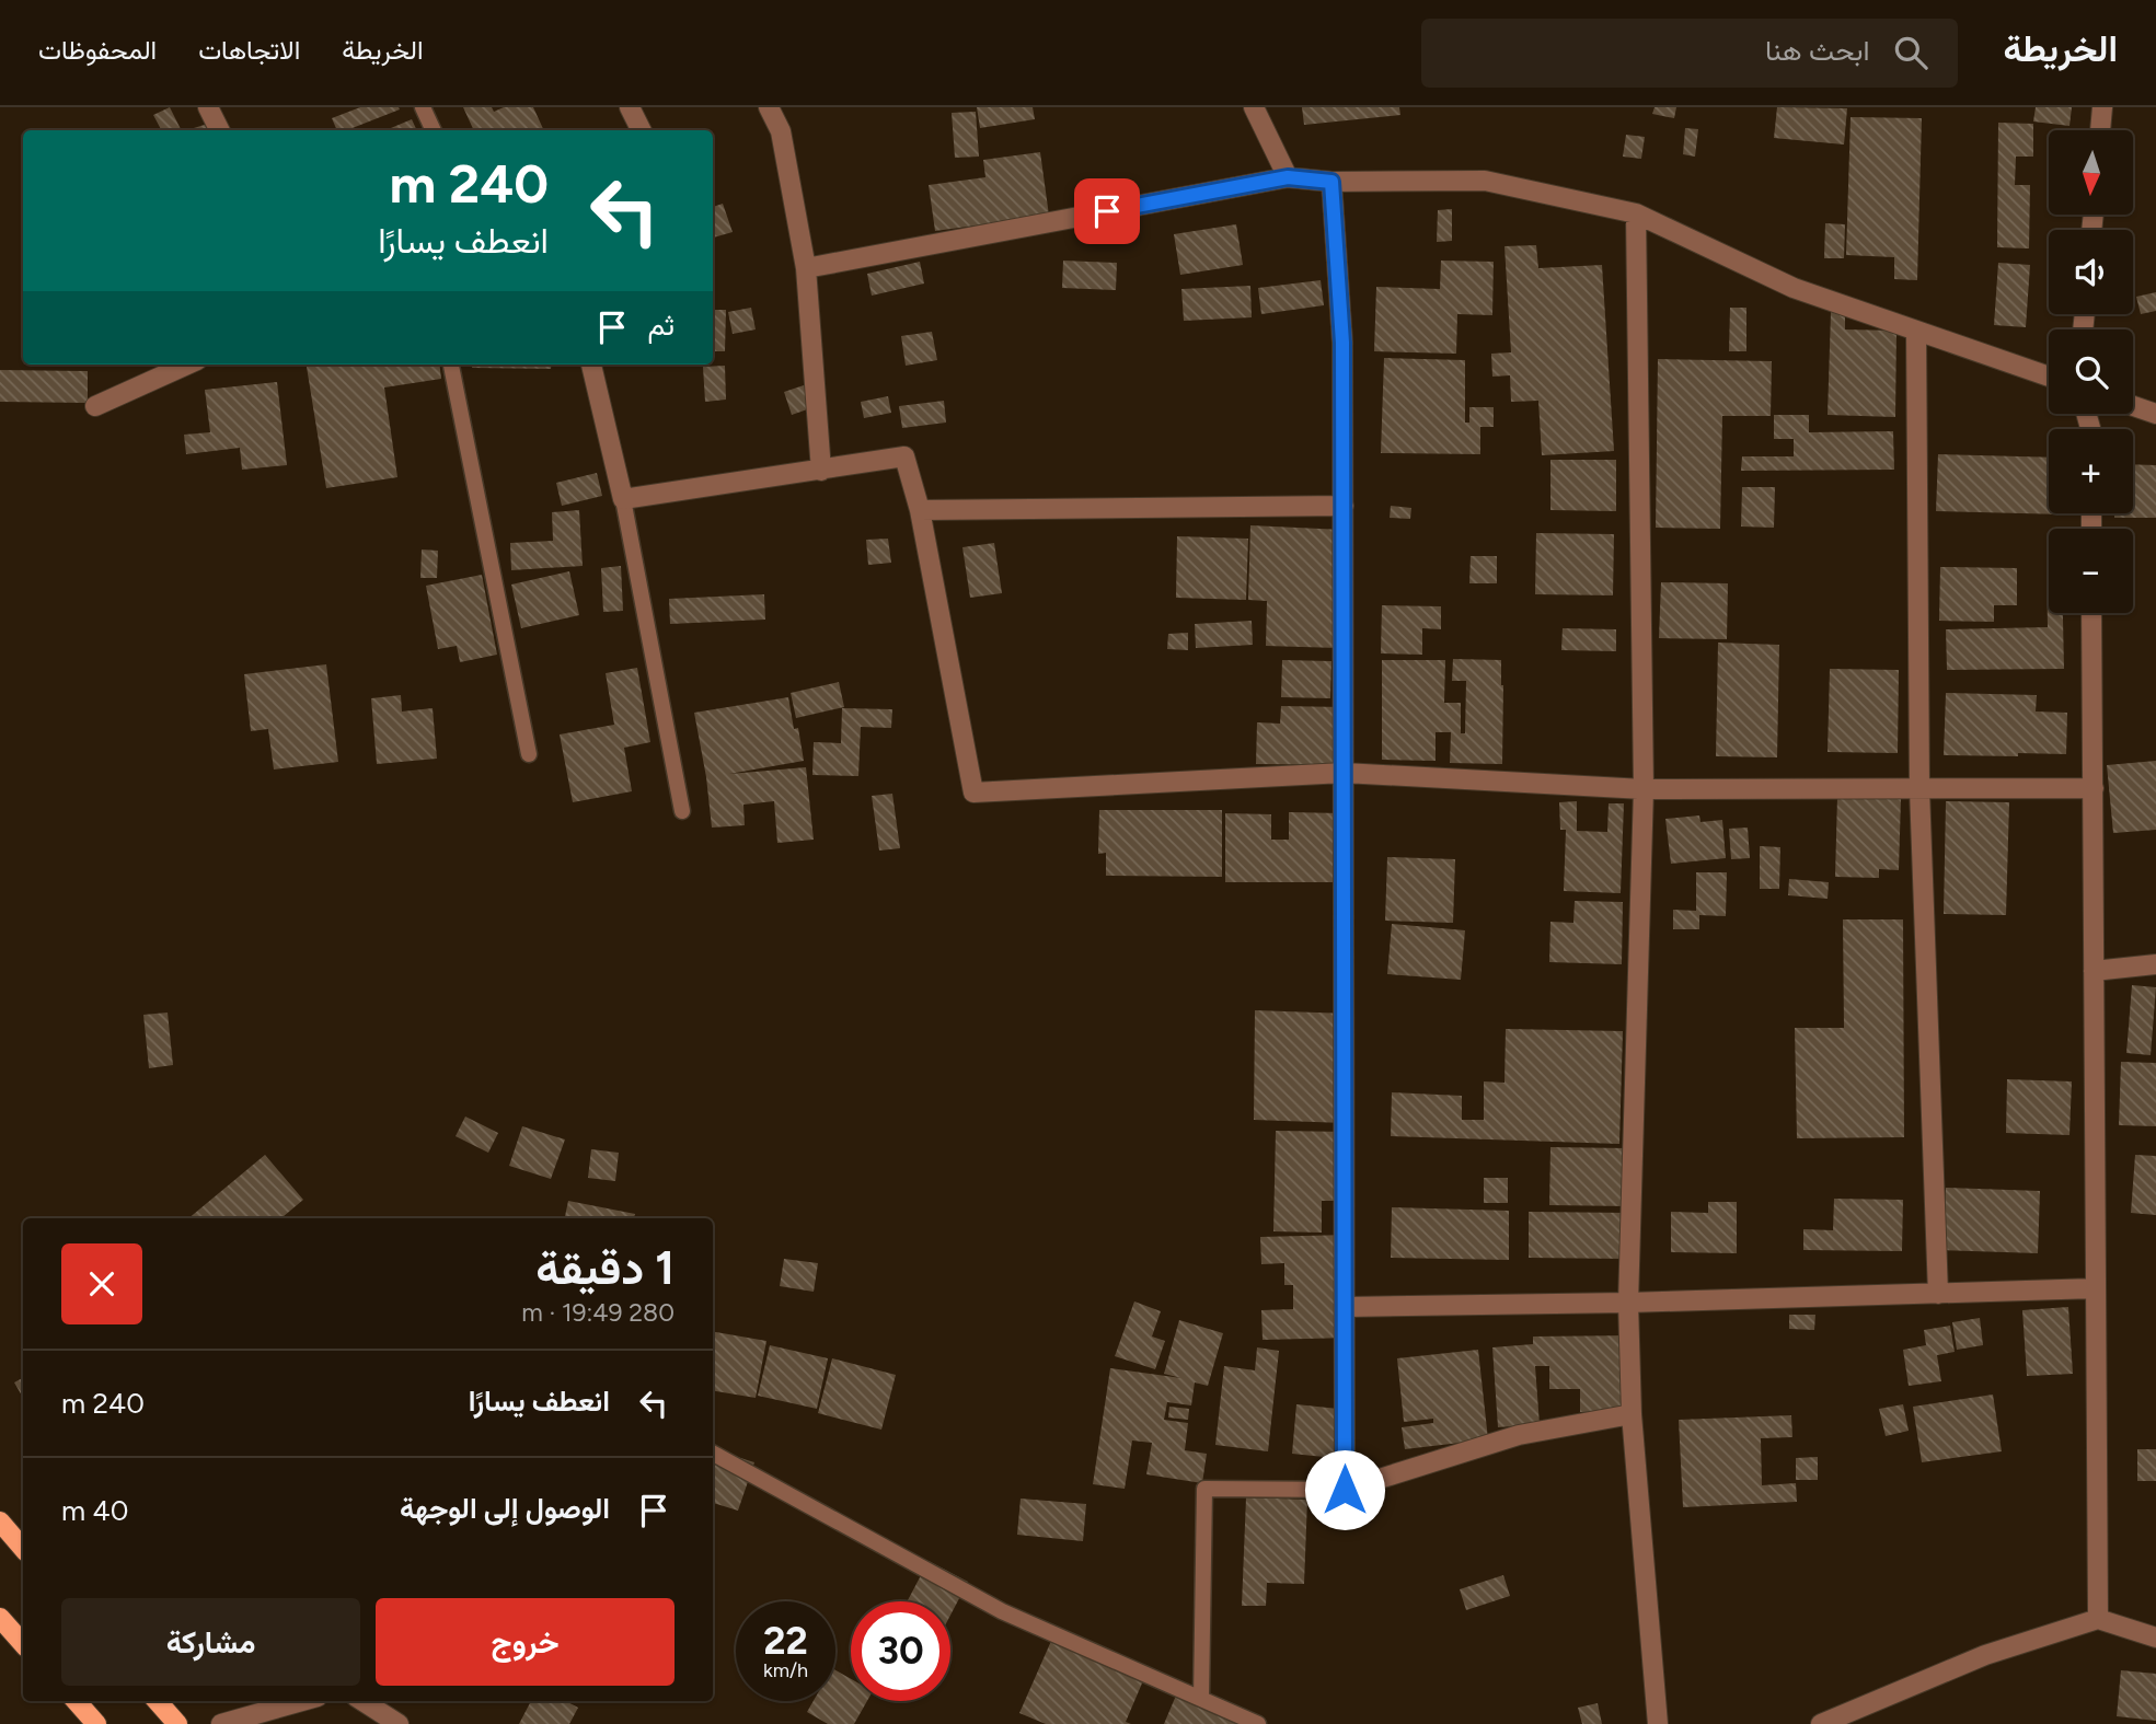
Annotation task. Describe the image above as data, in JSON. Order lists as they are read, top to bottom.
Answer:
{
  "north": "bottom",
  "page": {
    "header": "الخريطة",
    "search": "ابحث هنا",
    "nav": ["الخريطة", "الاتجاهات", "المحفوظات"],
    "map_buttons": ["+", "−"],
    "turn": ["240 m", "انعطف يسارًا"],
    "then": "ثم",
    "heading": ["1 دقيقة", "280 m · 19:49"],
    "list": [
      {
        "name": "انعطف يسارًا",
        "value": "240 m"
      },
      {
        "name": "الوصول إلى الوجهة",
        "value": "40 m"
      }
    ],
    "buttons": ["خروج", "مشاركة"],
    "speed": "22 km/h",
    "limit": "30"
  }
}
